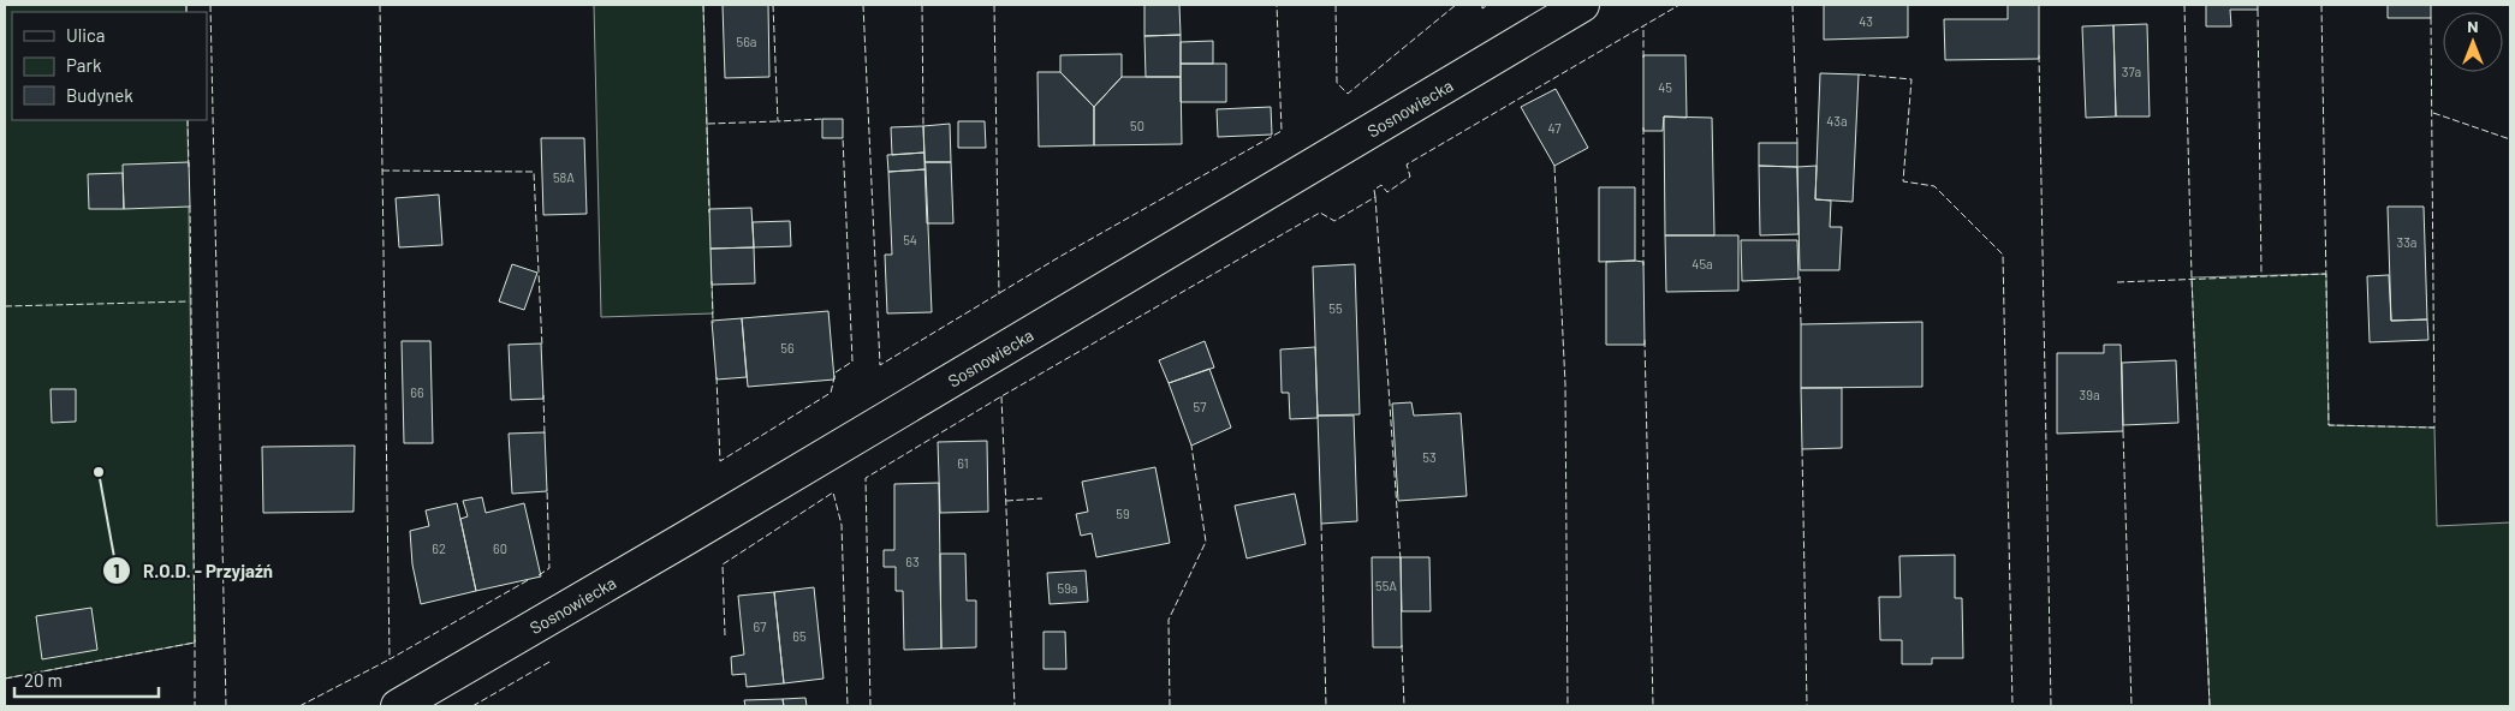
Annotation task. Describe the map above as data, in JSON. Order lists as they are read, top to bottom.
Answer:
{
  "streets": {
    "street": ["Sosnowiecka"]
  },
  "places": ["R.O.D. - Przyjaźń"],
  "house_numbers": [
    "43",
    "56a",
    "37a",
    "45",
    "43a",
    "50",
    "47",
    "58A",
    "54",
    "33a",
    "45a",
    "55",
    "56",
    "66",
    "39a",
    "57",
    "53",
    "61",
    "59",
    "62",
    "60",
    "63",
    "55A",
    "59a",
    "67",
    "65"
  ],
  "legend": ["Ulica", "Park", "Budynek"],
  "scale_bar": "20 m",
  "north": "top"
}
